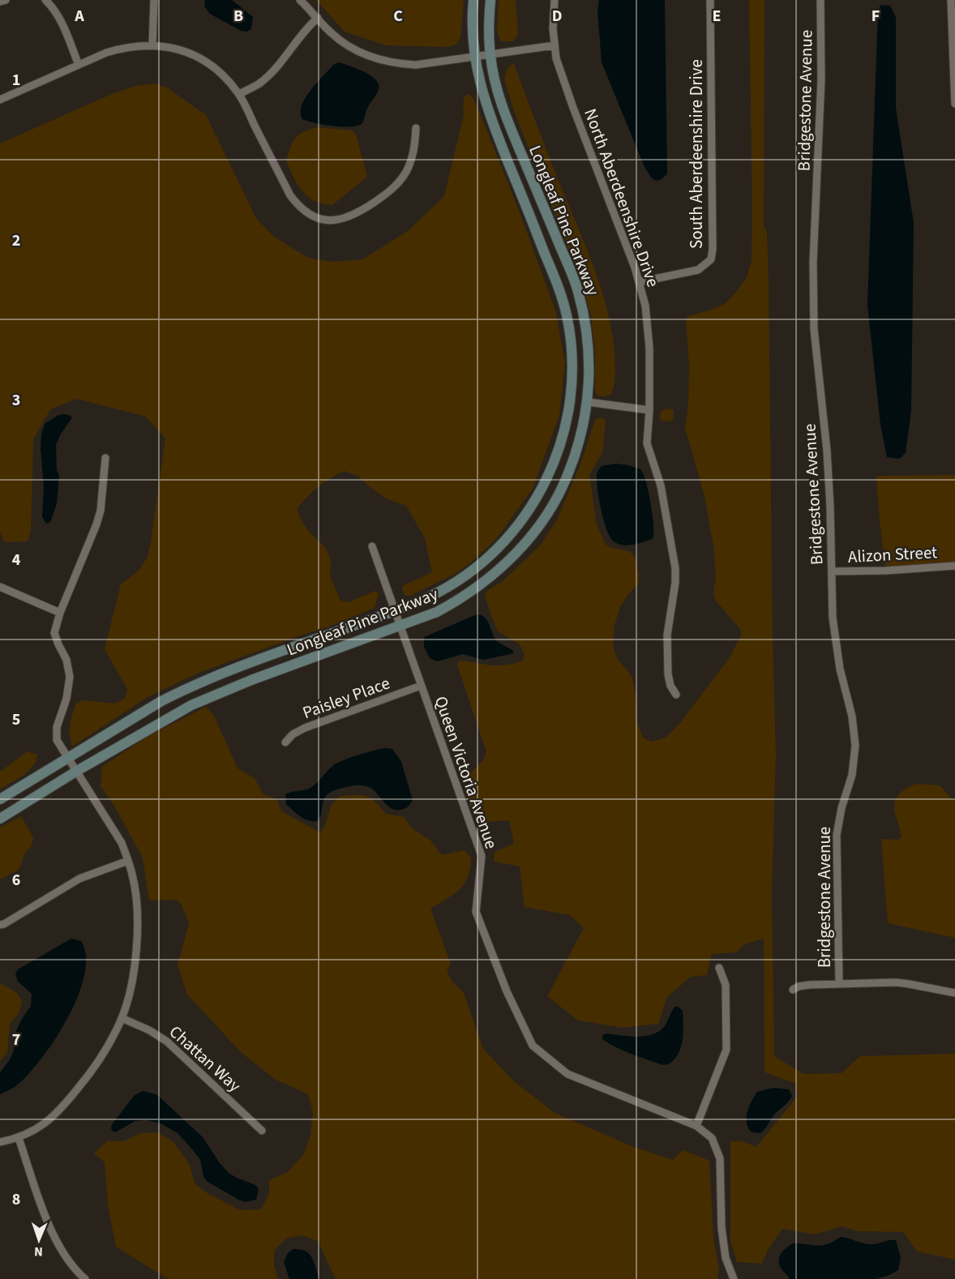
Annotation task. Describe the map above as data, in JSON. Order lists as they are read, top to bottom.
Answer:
{
  "streets": {
    "main road": ["Longleaf Pine Parkway"],
    "street": [
      "Bridgestone Avenue",
      "South Aberdeenshire Drive",
      "North Aberdeenshire Drive",
      "Alizon Street",
      "Paisley Place",
      "Queen Victoria Avenue",
      "Chattan Way"
    ]
  },
  "crossings": [
    ["Bridgestone Avenue", "Alizon Street"],
    ["South Aberdeenshire Drive", "North Aberdeenshire Drive"],
    ["Longleaf Pine Parkway", "Queen Victoria Avenue"],
    ["Paisley Place", "Queen Victoria Avenue"]
  ],
  "north": "bottom",
  "grid": {
    "columns": [
      "A",
      "B",
      "C",
      "D",
      "E",
      "F"
    ],
    "rows": [
      "1",
      "2",
      "3",
      "4",
      "5",
      "6",
      "7",
      "8"
    ]
  }
}
